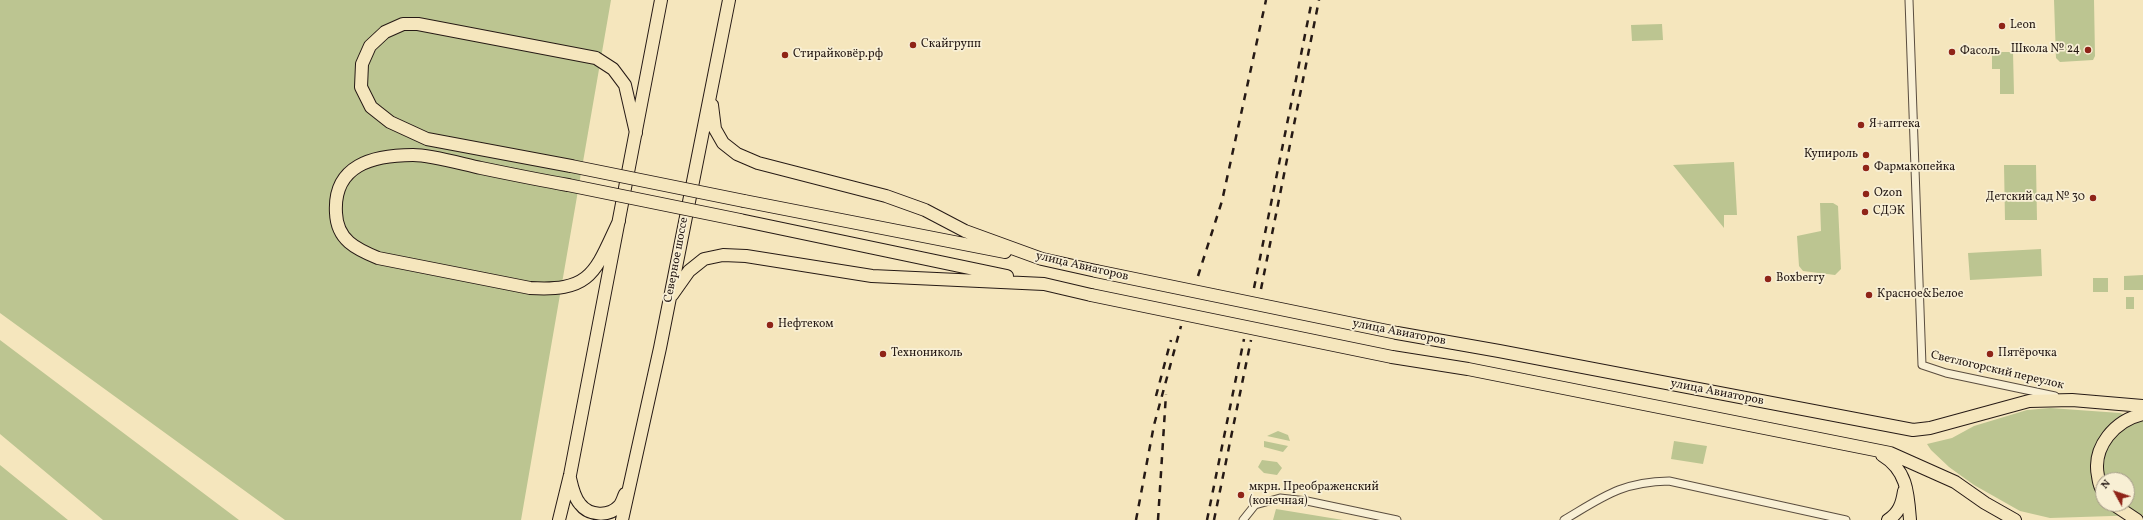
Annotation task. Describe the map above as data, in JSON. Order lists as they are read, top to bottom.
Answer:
{
  "streets": {
    "main road": ["Северное шоссе", "улица Авиаторов"],
    "street": ["Светлогорский переулок"]
  },
  "crossings": [
    ["Северное шоссе", "улица Авиаторов"],
    ["улица Авиаторов", "Светлогорский переулок"]
  ],
  "places": [
    "Leon",
    "Скайгрупп",
    "Школа № 24",
    "Фасоль",
    "Стирайковёр.рф",
    "Я+аптека",
    "Купироль",
    "Фармакопейка",
    "Ozon",
    "Детский сад № 30",
    "СДЭК",
    "Boxberry",
    "Красное&Белое",
    "Нефтеком",
    "Технониколь",
    "Пятёрочка",
    "мкрн. Преображенский (конечная)"
  ],
  "north": "top left"
}
